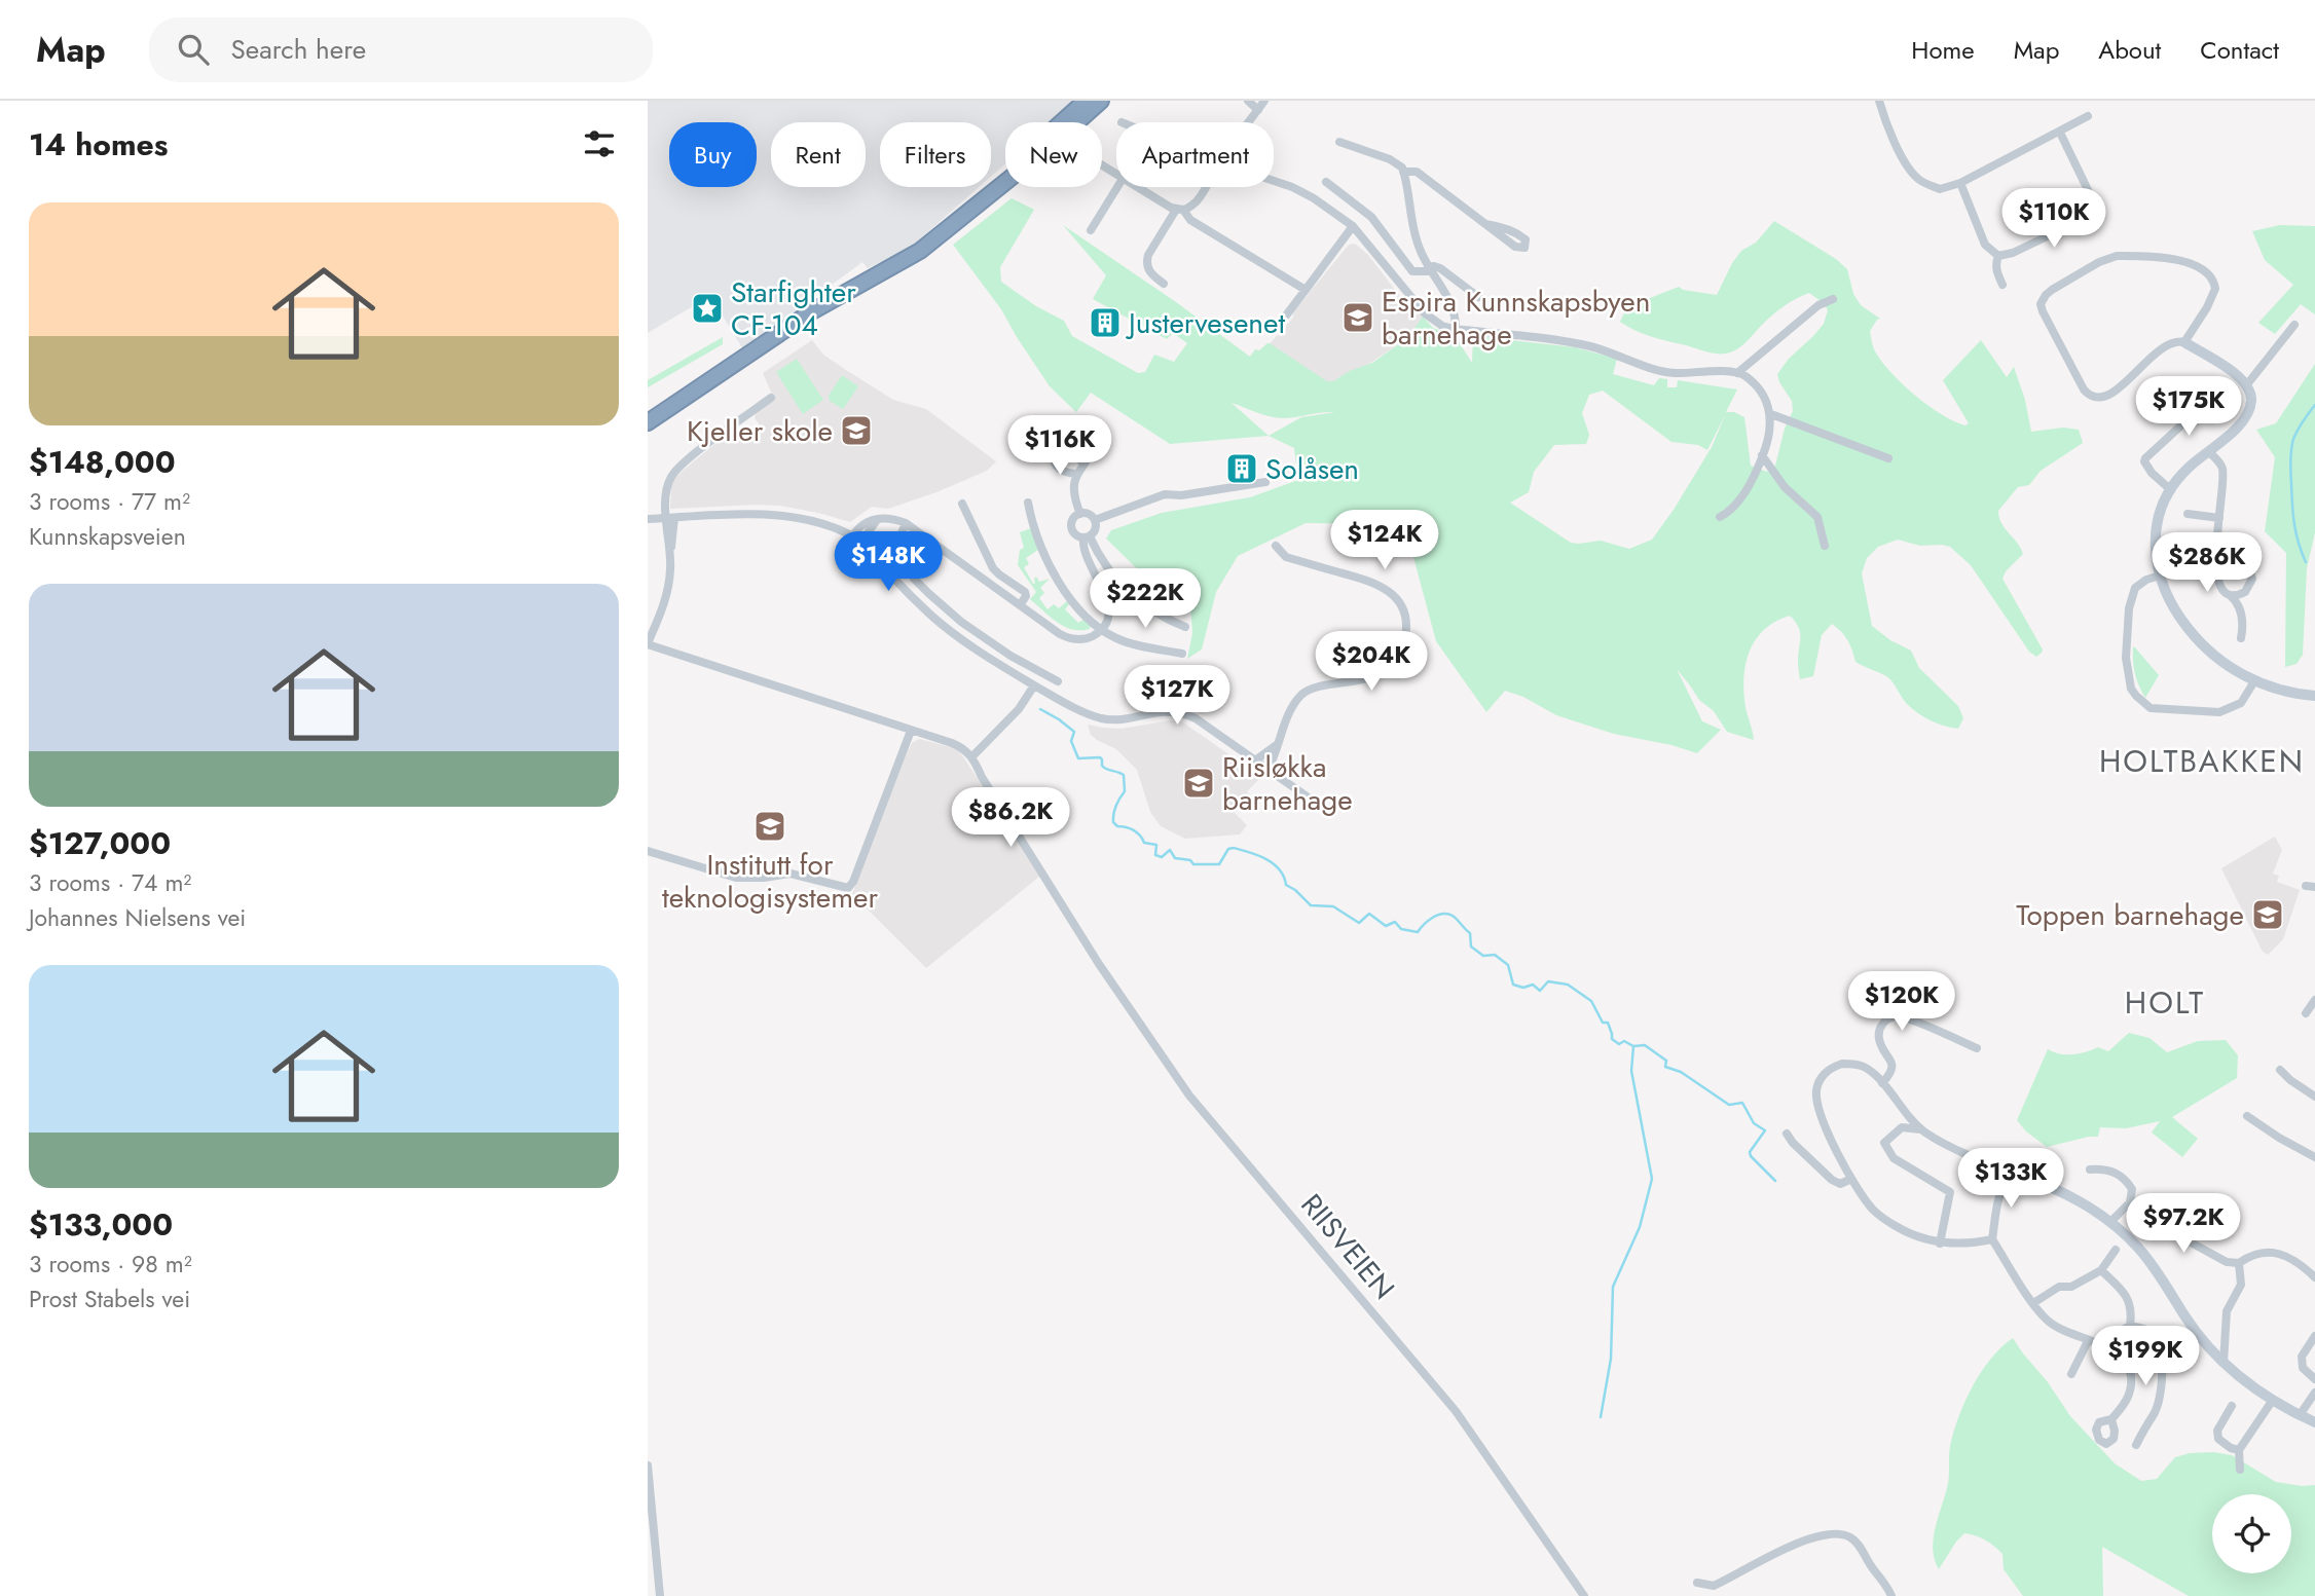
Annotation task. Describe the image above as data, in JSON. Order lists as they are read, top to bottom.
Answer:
{
  "streets": {
    "street": ["RIISVEIEN"]
  },
  "districts": ["HOLTBAKKEN", "HOLT"],
  "places": {
    "place": ["Starfighter CF-104"],
    "school or university": [
      "Espira Kunnskapsbyen barnehage",
      "Kjeller skole",
      "Riisløkka barnehage",
      "Institutt for teknologisystemer",
      "Toppen barnehage"
    ],
    "building": ["Justervesenet", "Solåsen"]
  },
  "page": {
    "header": "Map",
    "search": "Search here",
    "nav": [
      "Home",
      "Map",
      "About",
      "Contact"
    ],
    "heading": "14 homes",
    "chip": [
      "Buy",
      "Rent",
      "Filters",
      "New",
      "Apartment"
    ],
    "list": [
      {
        "name": "$148,000",
        "note": "3 rooms · 77 m² · Kunnskapsveien"
      },
      {
        "name": "$127,000",
        "note": "3 rooms · 74 m² · Johannes Nielsens vei"
      },
      {
        "name": "$133,000",
        "note": "3 rooms · 98 m² · Prost Stabels vei"
      }
    ],
    "price": [
      "$110K",
      "$175K",
      "$116K",
      "$124K",
      "$148K",
      "$286K",
      "$222K",
      "$204K",
      "$127K",
      "$86.2K",
      "$120K",
      "$133K",
      "$97.2K",
      "$199K"
    ]
  }
}
